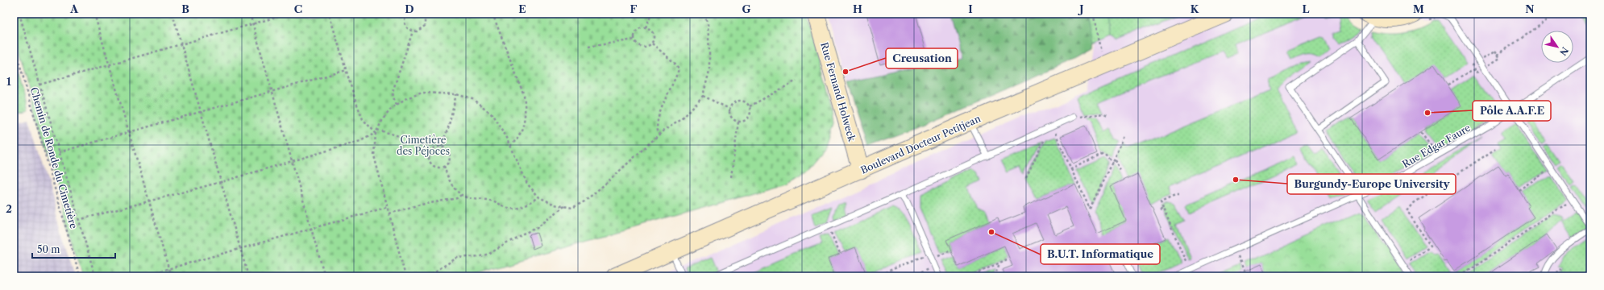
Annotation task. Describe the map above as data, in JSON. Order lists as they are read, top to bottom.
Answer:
{
  "streets": {
    "main road": ["Rue Fernand Holweck", "Boulevard Docteur Petitjean"],
    "lane": ["Rue Edgar Faure"],
    "path": ["Chemin de Ronde du Cimetière"]
  },
  "crossings": [
    ["Rue Fernand Holweck", "Boulevard Docteur Petitjean"]
  ],
  "parks": ["Cimetière des Péjoces"],
  "places": [
    "Creusation",
    "Pôle A.A.F.E",
    "Burgundy-Europe University",
    "B.U.T. Informatique"
  ],
  "scale_bar": "50 m",
  "north": "bottom right",
  "grid": {
    "columns": [
      "A",
      "B",
      "C",
      "D",
      "E",
      "F",
      "G",
      "H",
      "I",
      "J",
      "K",
      "L",
      "M",
      "N"
    ],
    "rows": ["1", "2"]
  }
}
